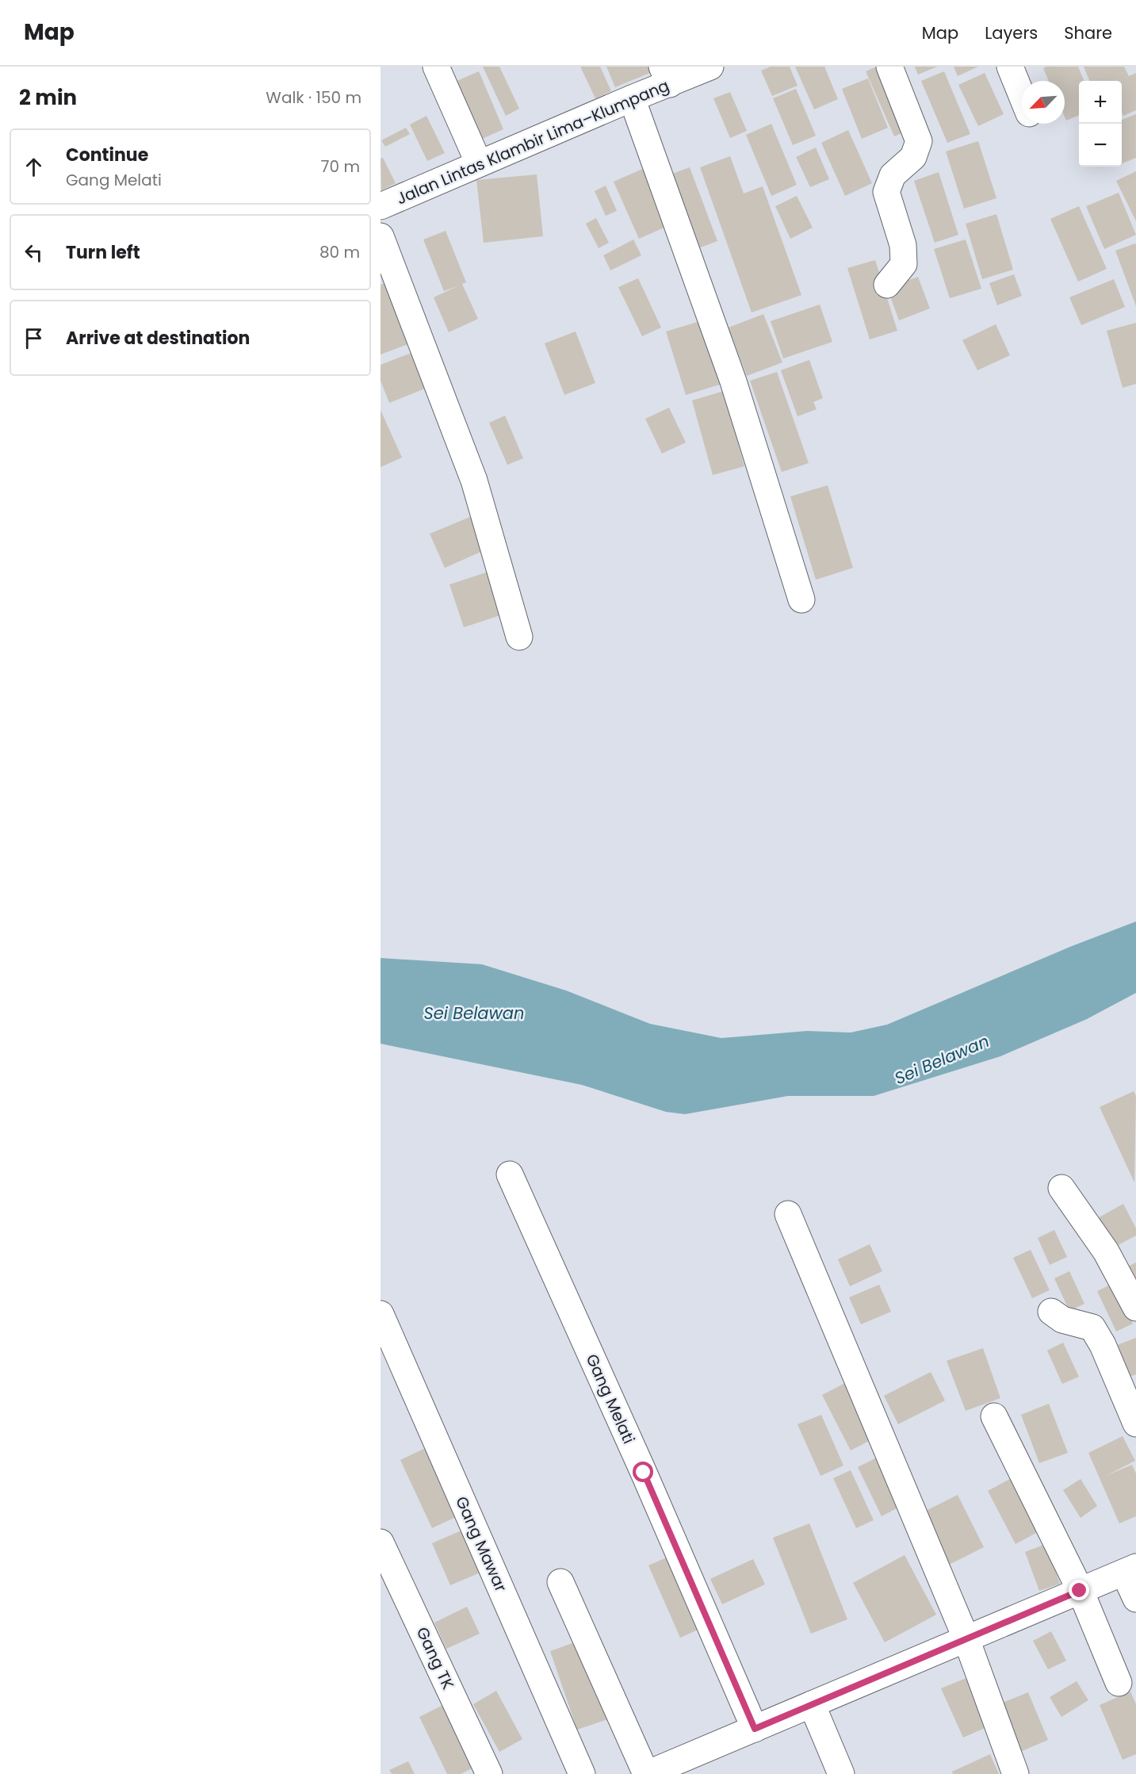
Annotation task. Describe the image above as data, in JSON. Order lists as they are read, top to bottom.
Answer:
{
  "streets": {
    "street": [
      "Jalan Lintas Klambir Lima–Klumpang",
      "Gang Melati",
      "Gang Mawar",
      "Gang TK"
    ]
  },
  "water": ["Sei Belawan"],
  "north": "bottom left",
  "page": {
    "header": "Map",
    "nav": ["Map", "Layers", "Share"],
    "heading": ["2 min", "Walk · 150 m"],
    "map_buttons": ["+", "−"],
    "list": [
      ["Continue", "Gang Melati", "70 m"],
      ["Turn left", "80 m"],
      "Arrive at destination"
    ]
  }
}
